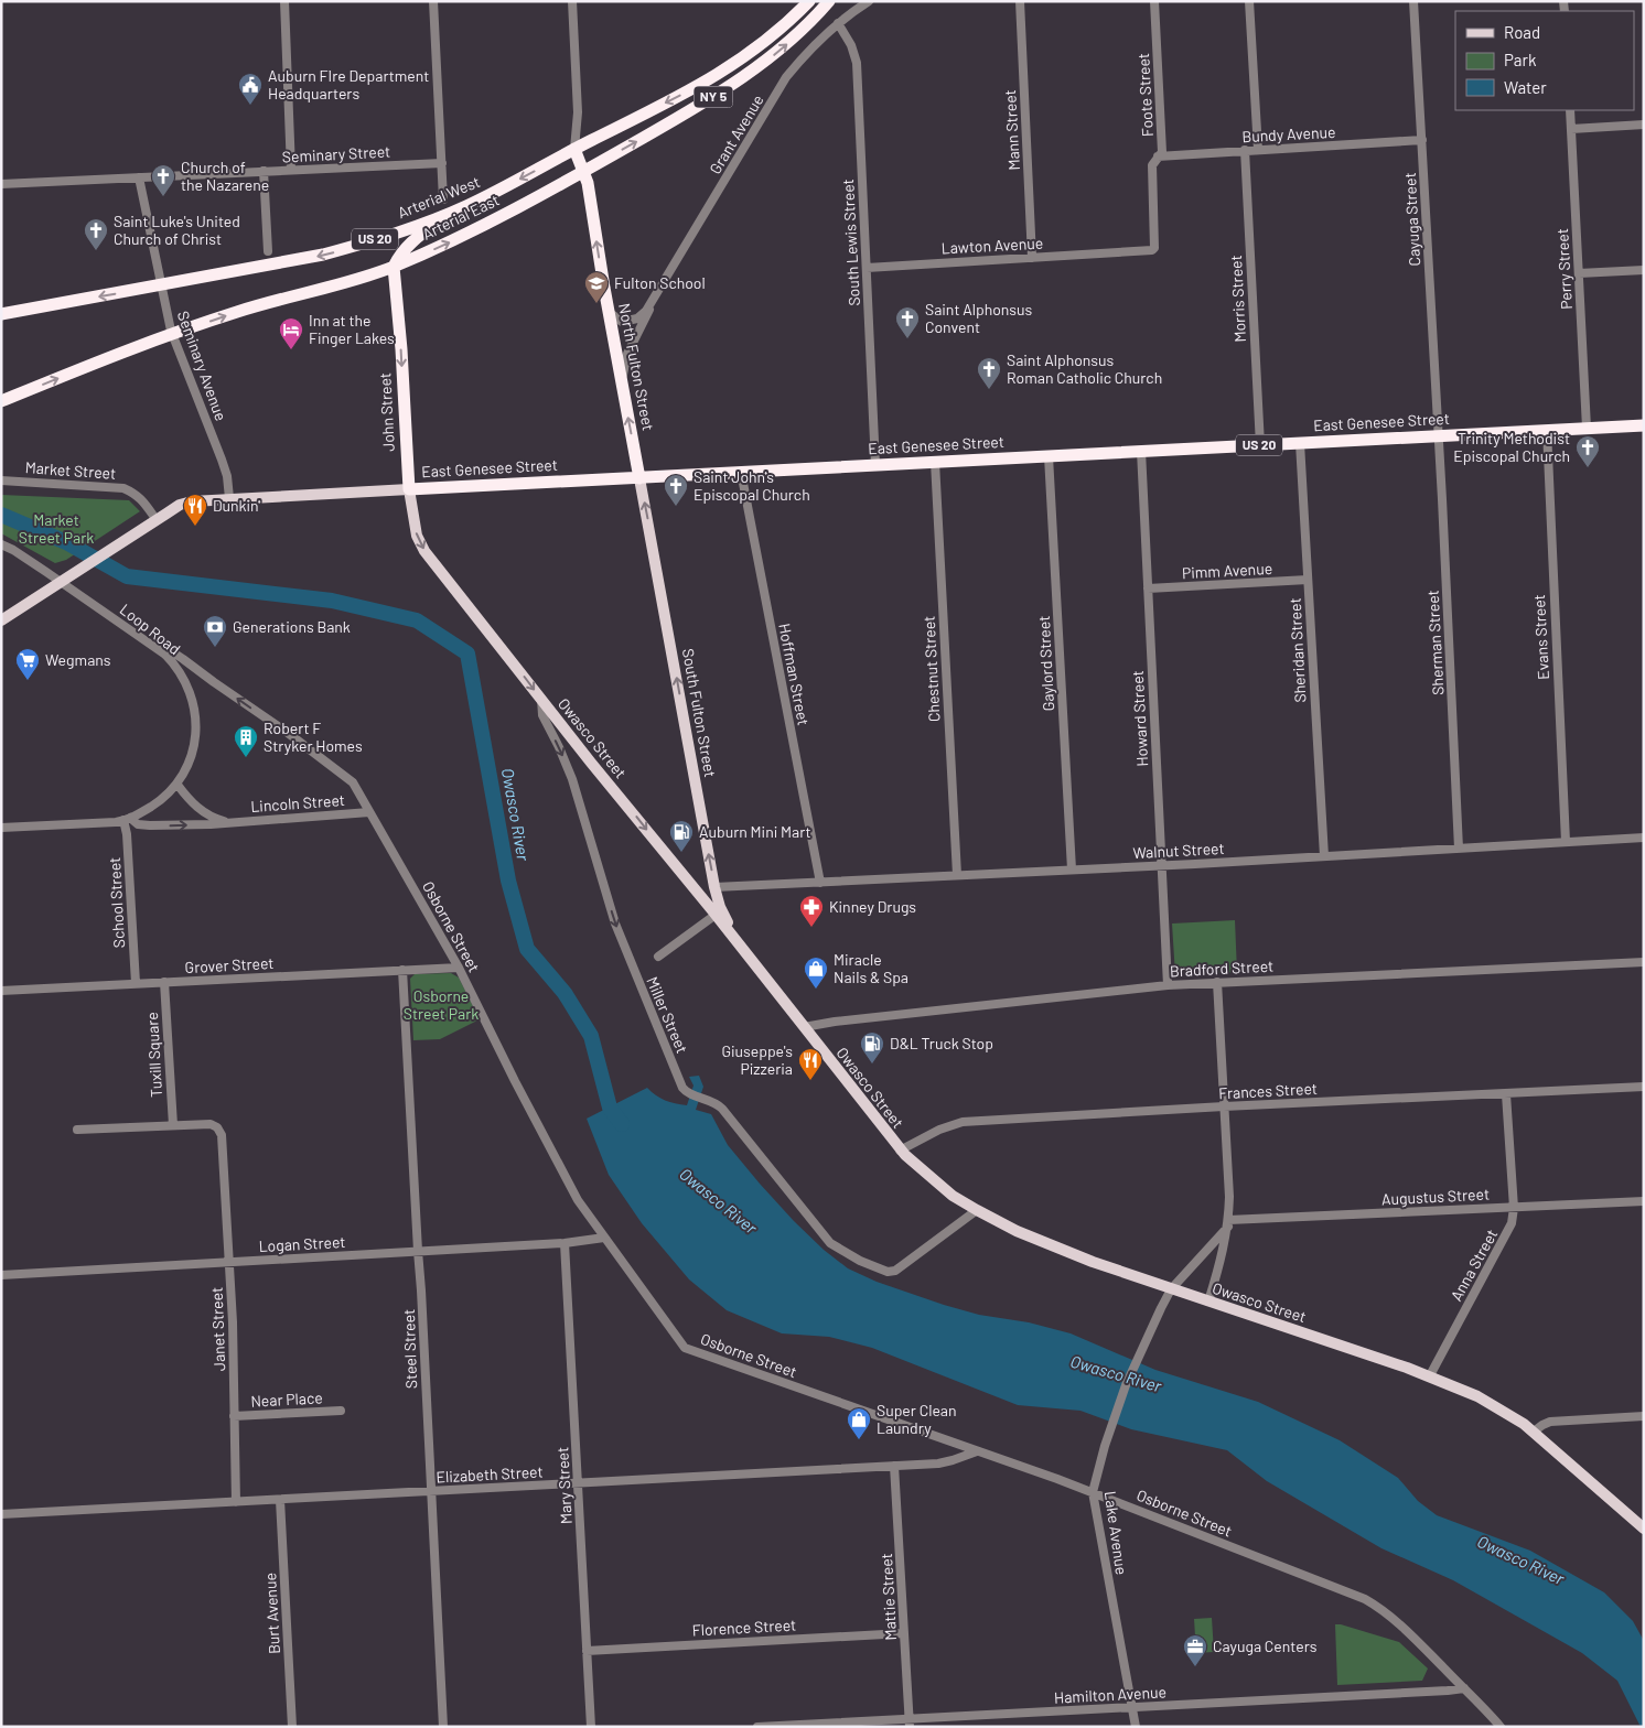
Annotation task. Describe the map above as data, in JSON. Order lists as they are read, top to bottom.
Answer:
{
  "streets": {
    "highway": [
      "NY 5",
      "Arterial West",
      "Arterial East",
      "US 20",
      "North Fulton Street",
      "John Street",
      "East Genesee Street"
    ],
    "main road": ["South Fulton Street", "Owasco Street"],
    "street": [
      "Foote Street",
      "Mann Street",
      "Grant Avenue",
      "Bundy Avenue",
      "Seminary Street",
      "Cayuga Street",
      "South Lewis Street",
      "Lawton Avenue",
      "Perry Street",
      "Morris Street",
      "Seminary Avenue",
      "Market Street",
      "Pimm Avenue",
      "Loop Road",
      "Evans Street",
      "Sherman Street",
      "Sheridan Street",
      "Gaylord Street",
      "Chestnut Street",
      "Hoffman Street",
      "Howard Street",
      "Lincoln Street",
      "Walnut Street",
      "School Street",
      "Osborne Street",
      "Grover Street",
      "Bradford Street",
      "Miller Street",
      "Tuxill Square",
      "Frances Street",
      "Augustus Street",
      "Logan Street",
      "Anna Street",
      "Janet Street",
      "Steel Street",
      "Near Place",
      "Elizabeth Street",
      "Mary Street",
      "Lake Avenue",
      "Mattie Street",
      "Burt Avenue",
      "Florence Street",
      "Hamilton Avenue"
    ]
  },
  "crossings": [
    ["Foote Street", "Bundy Avenue"],
    ["Foote Street", "Lawton Avenue"],
    ["Mann Street", "Lawton Avenue"],
    ["Grant Avenue", "South Lewis Street"],
    ["Bundy Avenue", "Cayuga Street"],
    ["Bundy Avenue", "Morris Street"],
    ["Seminary Street", "Seminary Avenue"],
    ["Arterial West", "Seminary Avenue"],
    ["Arterial West", "North Fulton Street"],
    ["Arterial East", "Seminary Avenue"],
    ["Arterial East", "North Fulton Street"],
    ["Arterial East", "John Street"],
    ["Cayuga Street", "East Genesee Street"],
    ["Cayuga Street", "Sherman Street"],
    ["South Lewis Street", "Lawton Avenue"],
    ["South Lewis Street", "East Genesee Street"],
    ["Perry Street", "East Genesee Street"],
    ["Morris Street", "East Genesee Street"],
    ["Seminary Avenue", "East Genesee Street"],
    ["North Fulton Street", "East Genesee Street"],
    ["North Fulton Street", "South Fulton Street"],
    ["John Street", "East Genesee Street"],
    ["John Street", "Owasco Street"],
    ["East Genesee Street", "Market Street"],
    ["East Genesee Street", "Loop Road"],
    ["East Genesee Street", "Evans Street"],
    ["East Genesee Street", "Sherman Street"],
    ["East Genesee Street", "Sheridan Street"],
    ["East Genesee Street", "Gaylord Street"],
    ["East Genesee Street", "Chestnut Street"],
    ["East Genesee Street", "Hoffman Street"],
    ["East Genesee Street", "South Fulton Street"],
    ["East Genesee Street", "Howard Street"],
    ["East Genesee Street", "Owasco Street"],
    ["Pimm Avenue", "Sheridan Street"],
    ["Pimm Avenue", "Howard Street"],
    ["Loop Road", "Lincoln Street"],
    ["Loop Road", "Osborne Street"],
    ["Evans Street", "Walnut Street"],
    ["Sherman Street", "Walnut Street"],
    ["Sheridan Street", "Walnut Street"],
    ["Gaylord Street", "Walnut Street"],
    ["Chestnut Street", "Walnut Street"],
    ["Hoffman Street", "Walnut Street"],
    ["South Fulton Street", "Owasco Street"],
    ["South Fulton Street", "Walnut Street"],
    ["Howard Street", "Walnut Street"],
    ["Howard Street", "Bradford Street"],
    ["Owasco Street", "Bradford Street"],
    ["Owasco Street", "Miller Street"],
    ["Owasco Street", "Frances Street"],
    ["Owasco Street", "Anna Street"],
    ["Owasco Street", "Lake Avenue"],
    ["Lincoln Street", "School Street"],
    ["Lincoln Street", "Osborne Street"],
    ["School Street", "Grover Street"],
    ["Osborne Street", "Grover Street"],
    ["Osborne Street", "Logan Street"],
    ["Osborne Street", "Elizabeth Street"],
    ["Osborne Street", "Lake Avenue"],
    ["Osborne Street", "Hamilton Avenue"],
    ["Grover Street", "Tuxill Square"],
    ["Grover Street", "Steel Street"],
    ["Tuxill Square", "Janet Street"],
    ["Frances Street", "Anna Street"],
    ["Augustus Street", "Anna Street"],
    ["Augustus Street", "Lake Avenue"],
    ["Logan Street", "Janet Street"],
    ["Logan Street", "Steel Street"],
    ["Logan Street", "Mary Street"],
    ["Janet Street", "Near Place"],
    ["Janet Street", "Elizabeth Street"],
    ["Steel Street", "Elizabeth Street"],
    ["Elizabeth Street", "Mary Street"],
    ["Elizabeth Street", "Mattie Street"],
    ["Elizabeth Street", "Burt Avenue"],
    ["Mary Street", "Florence Street"],
    ["Lake Avenue", "Hamilton Avenue"],
    ["Mattie Street", "Florence Street"],
    ["Mattie Street", "Hamilton Avenue"]
  ],
  "one_way": [
    "Arterial West",
    "Arterial East",
    "North Fulton Street",
    "John Street",
    "South Fulton Street",
    "Miller Street"
  ],
  "water": ["Owasco River"],
  "parks": ["Market Street Park", "Osborne Street Park"],
  "places": {
    "public building": ["Auburn FIre Department Headquarters"],
    "church": [
      "Church of the Nazarene",
      "Saint Luke's United Church of Christ",
      "Saint Alphonsus Convent",
      "Saint Alphonsus Roman Catholic Church",
      "Trinity Methodist Episcopal Church",
      "Saint John's Episcopal Church"
    ],
    "school or university": ["Fulton School"],
    "hotel": ["Inn at the Finger Lakes"],
    "restaurant": ["Dunkin'", "Giuseppe's Pizzeria"],
    "bank": ["Generations Bank"],
    "supermarket": ["Wegmans"],
    "building": ["Robert F Stryker Homes"],
    "fuel station": ["Auburn Mini Mart", "D&L Truck Stop"],
    "pharmacy": ["Kinney Drugs"],
    "shop": ["Miracle Nails & Spa", "Super Clean Laundry"],
    "office": ["Cayuga Centers"]
  },
  "legend": ["Road", "Park", "Water"]
}
